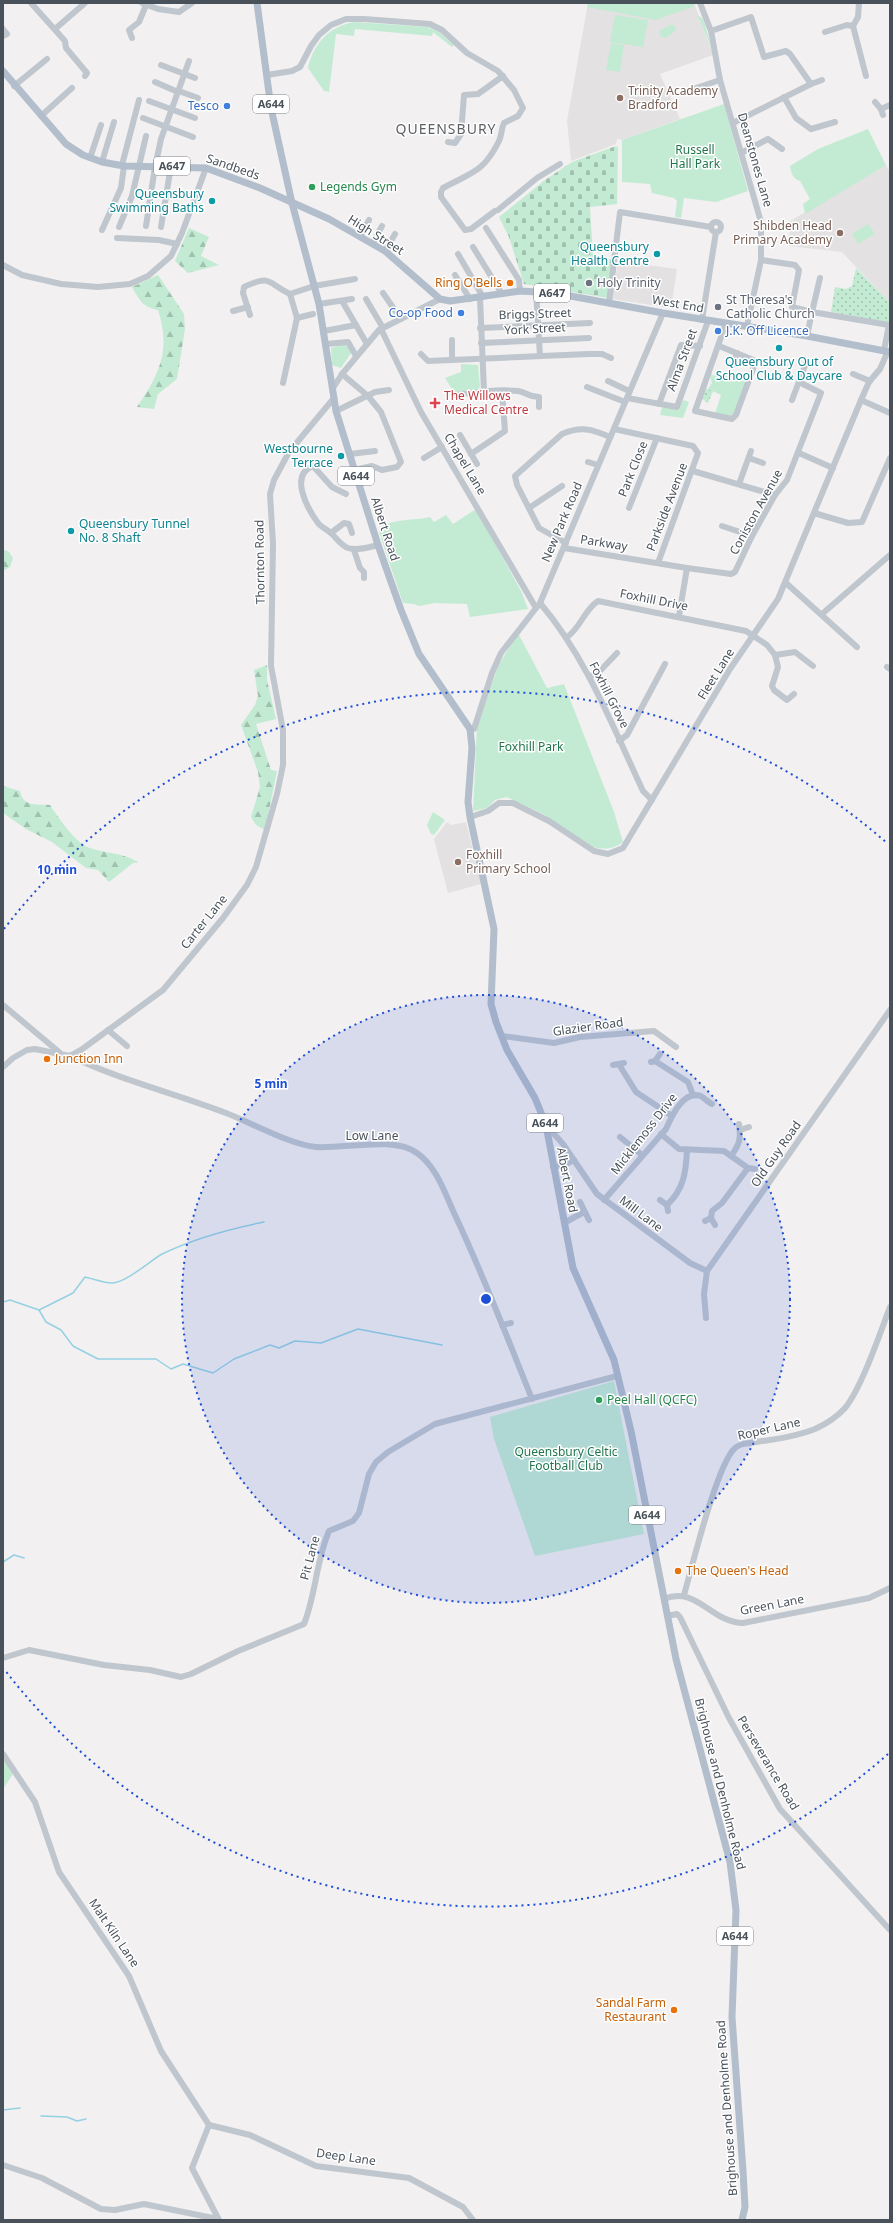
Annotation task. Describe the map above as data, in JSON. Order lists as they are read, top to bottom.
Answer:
{
  "streets": {
    "main road": [
      "A644",
      "A647",
      "Sandbeds",
      "High Street",
      "West End",
      "Albert Road",
      "Brighouse and Denholme Road"
    ],
    "street": [
      "Deanstones Lane",
      "Briggs Street",
      "York Street",
      "Alma Street",
      "Chapel Lane",
      "Park Close",
      "Parkside Avenue",
      "Coniston Avenue",
      "New Park Road",
      "Parkway",
      "Thornton Road",
      "Foxhill Drive",
      "Fleet Lane",
      "Foxhill Grove",
      "Carter Lane",
      "Glazier Road",
      "Micklemoss Drive",
      "Low Lane",
      "Old Guy Road",
      "Mill Lane",
      "Roper Lane",
      "Pit Lane",
      "Green Lane",
      "Perseverance Road",
      "Malt Kiln Lane",
      "Deep Lane"
    ]
  },
  "crossings": [
    ["A644", "Sandbeds"],
    ["A644", "High Street"],
    ["A644", "New Park Road"],
    ["A644", "Albert Road"],
    ["A644", "Fleet Lane"],
    ["Deanstones Lane", "West End"],
    ["A647", "Sandbeds"],
    ["Sandbeds", "High Street"],
    ["Sandbeds", "Albert Road"],
    ["High Street", "West End"],
    ["High Street", "Albert Road"],
    ["West End", "Alma Street"],
    ["West End", "New Park Road"],
    ["West End", "Fleet Lane"],
    ["Chapel Lane", "New Park Road"],
    ["Chapel Lane", "Foxhill Grove"],
    ["Park Close", "Parkside Avenue"],
    ["Parkside Avenue", "New Park Road"],
    ["Parkside Avenue", "Parkway"],
    ["Coniston Avenue", "Parkway"],
    ["New Park Road", "Albert Road"],
    ["New Park Road", "Parkway"],
    ["New Park Road", "Foxhill Grove"],
    ["Albert Road", "Thornton Road"],
    ["Albert Road", "Fleet Lane"],
    ["Albert Road", "Glazier Road"],
    ["Albert Road", "Mill Lane"],
    ["Albert Road", "Pit Lane"],
    ["Albert Road", "Brighouse and Denholme Road"],
    ["Thornton Road", "Carter Lane"],
    ["Foxhill Drive", "Fleet Lane"],
    ["Foxhill Drive", "Foxhill Grove"],
    ["Fleet Lane", "Foxhill Grove"],
    ["Carter Lane", "Low Lane"],
    ["Micklemoss Drive", "Mill Lane"],
    ["Low Lane", "Pit Lane"],
    ["Old Guy Road", "Mill Lane"],
    ["Roper Lane", "Green Lane"],
    ["Perseverance Road", "Brighouse and Denholme Road"],
    ["Malt Kiln Lane", "Deep Lane"]
  ],
  "districts": ["QUEENSBURY"],
  "parks": ["Russell Hall Park", "Foxhill Park", "Queensbury Celtic Football Club"],
  "places": {
    "other": [
      "Trinity Academy Bradford",
      "Tesco",
      "Legends Gym",
      "Queensbury Swimming Baths",
      "Shibden Head Primary Academy",
      "Queensbury Health Centre",
      "Ring O'Bells",
      "Holy Trinity",
      "St Theresa's Catholic Church",
      "Co-op Food",
      "J.K. Off Licence",
      "Queensbury Out of School Club & Daycare",
      "Westbourne Terrace",
      "Queensbury Tunnel No. 8 Shaft",
      "Foxhill Primary School",
      "Junction Inn",
      "Peel Hall (QCFC)",
      "The Queen's Head",
      "Sandal Farm Restaurant"
    ],
    "health": ["The Willows Medical Centre"]
  },
  "rings": ["10 min", "5 min"]
}
